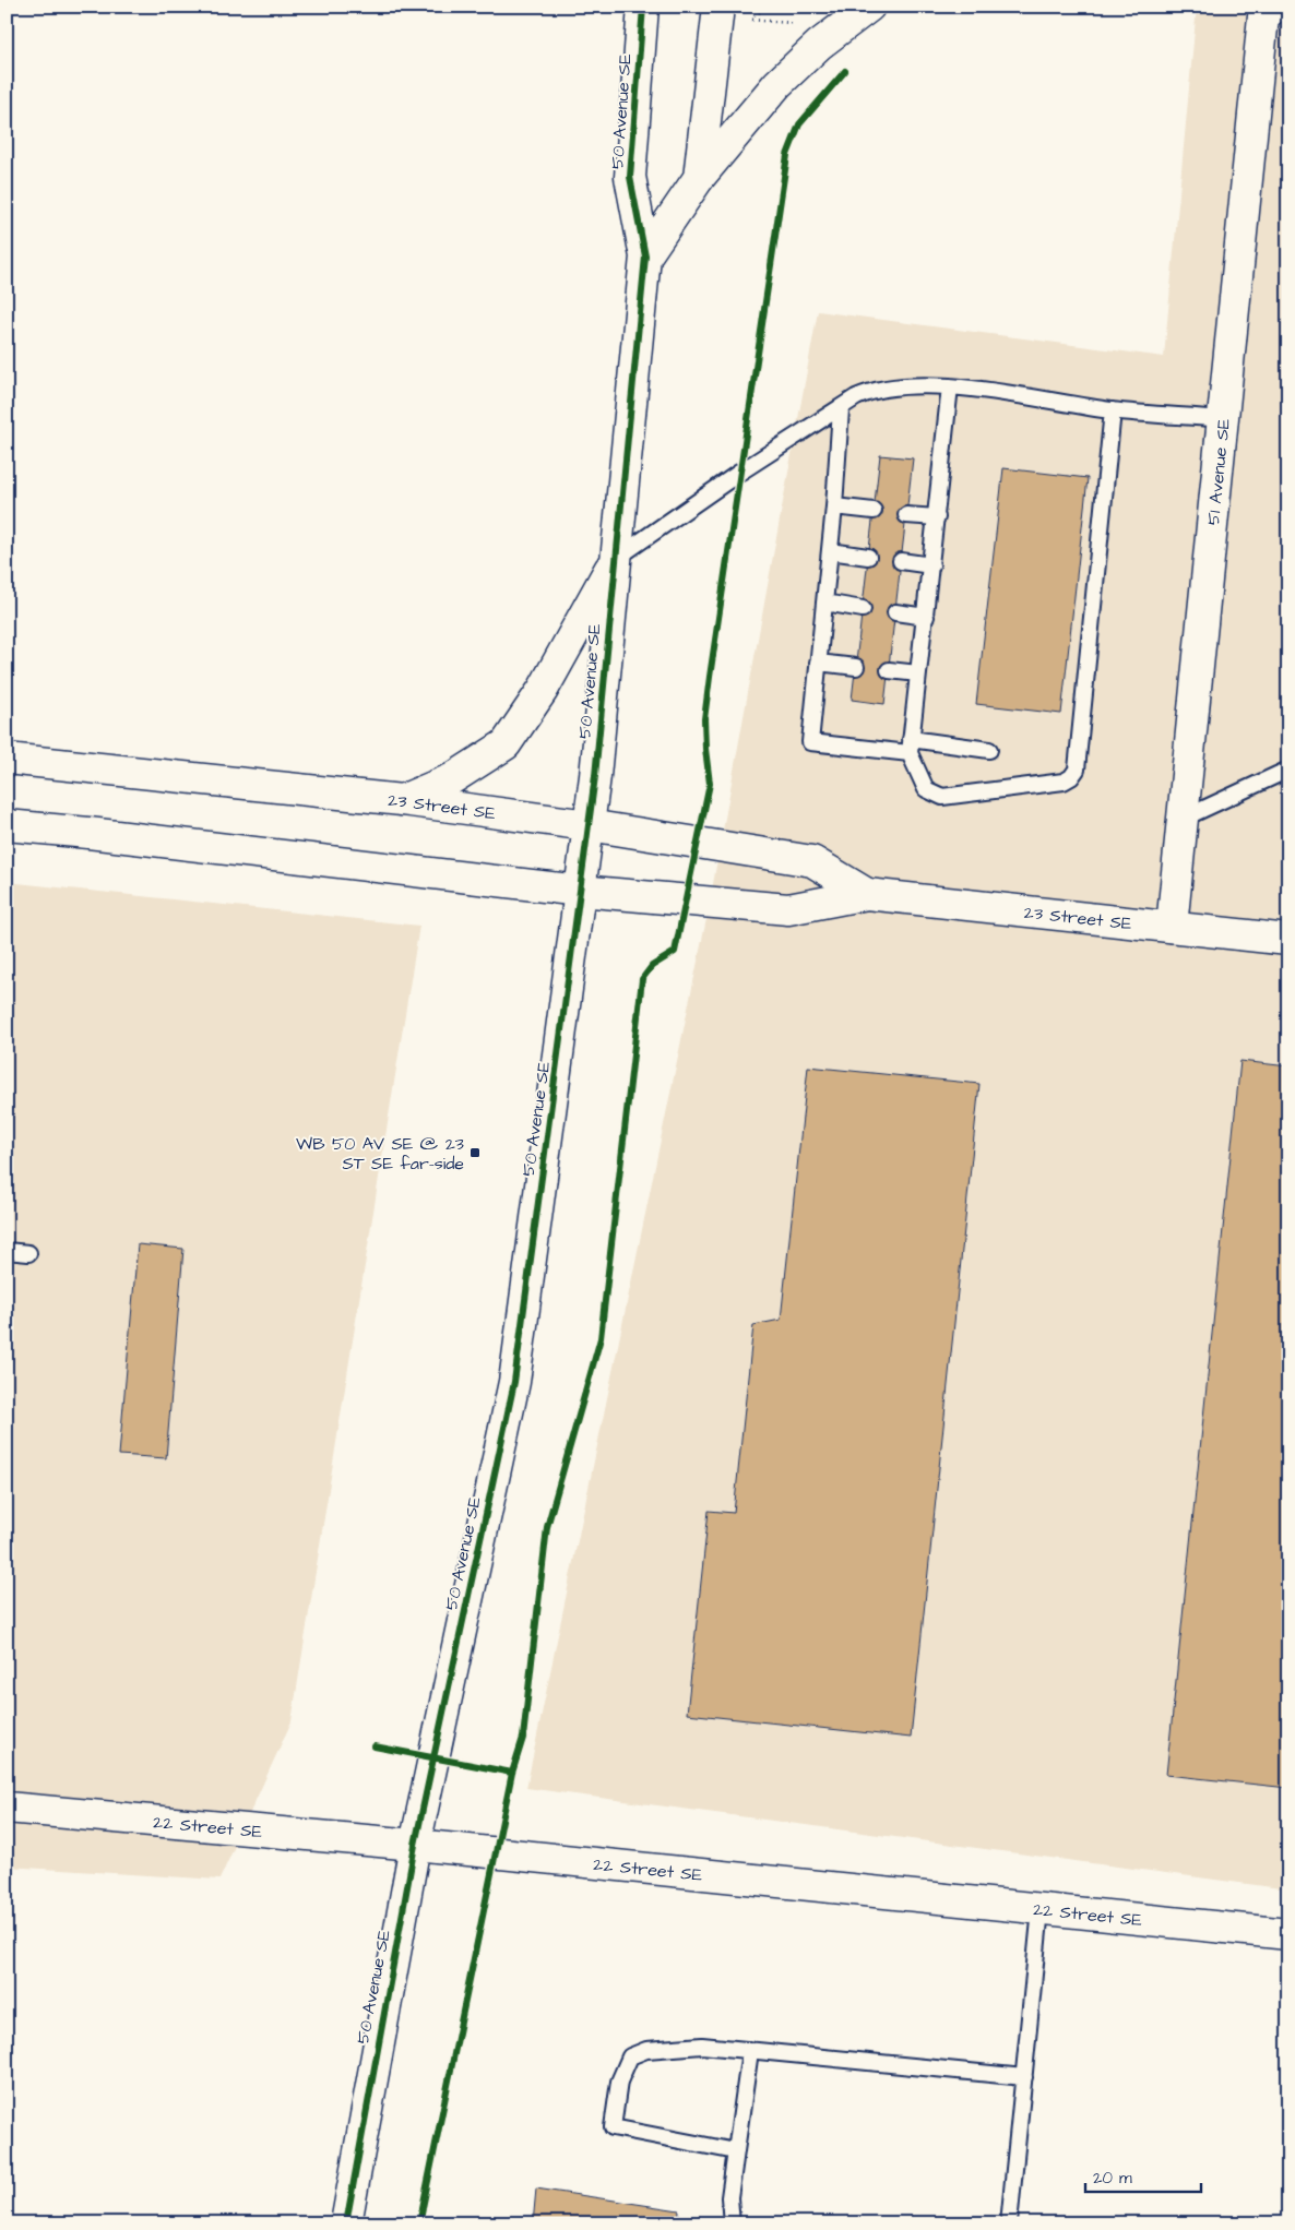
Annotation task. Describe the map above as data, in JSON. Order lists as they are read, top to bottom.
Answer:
{
  "streets": {
    "street": [
      "50 Avenue SE",
      "51 Avenue SE",
      "23 Street SE",
      "22 Street SE"
    ]
  },
  "crossings": [
    ["50 Avenue SE", "23 Street SE"],
    ["50 Avenue SE", "22 Street SE"],
    ["51 Avenue SE", "23 Street SE"]
  ],
  "places": {
    "transit": ["WB 50 AV SE @ 23 ST SE far-side"]
  },
  "scale_bar": "20 m"
}
